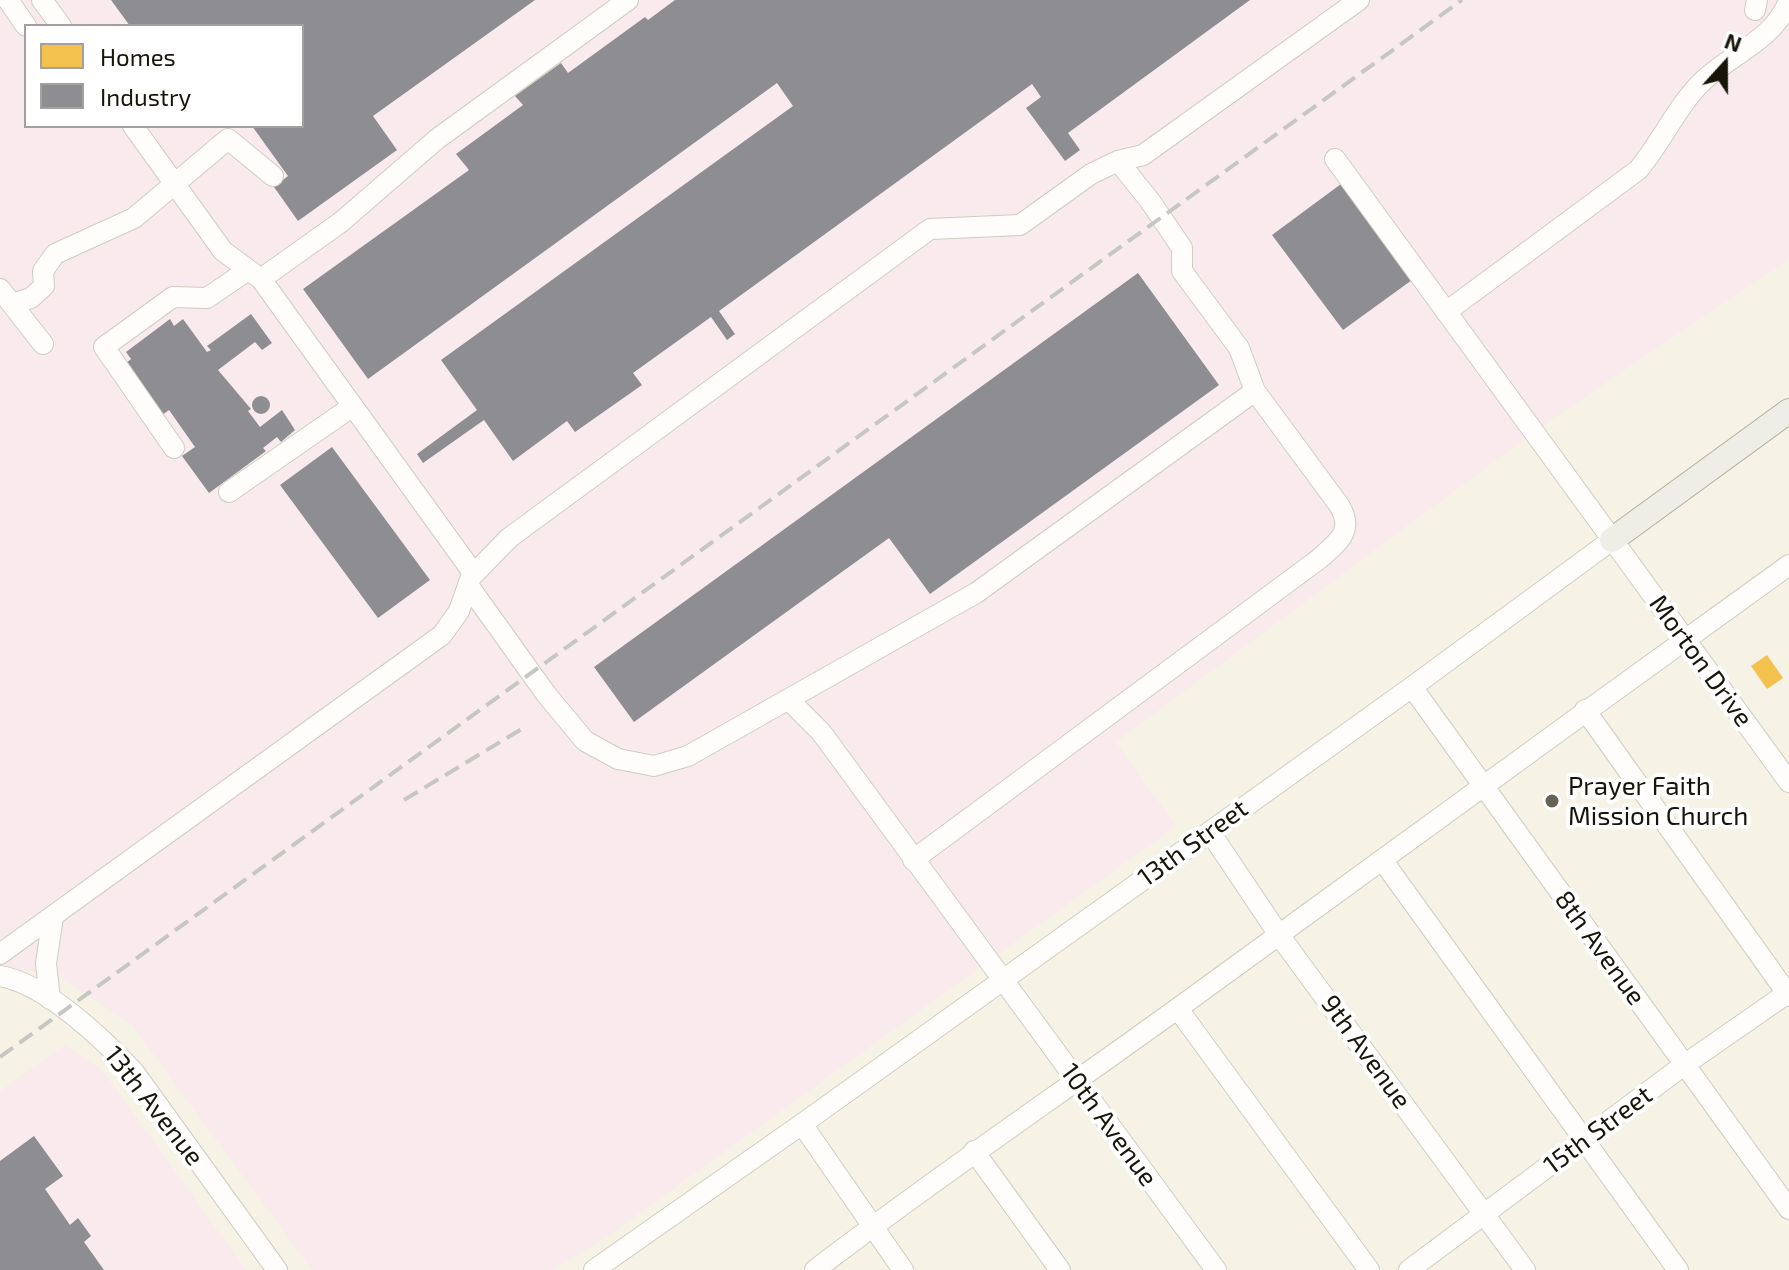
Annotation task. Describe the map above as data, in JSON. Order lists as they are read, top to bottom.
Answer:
{
  "streets": {
    "main road": ["13th Street"],
    "street": [
      "Morton Drive",
      "8th Avenue",
      "9th Avenue",
      "13th Avenue",
      "10th Avenue",
      "15th Street"
    ]
  },
  "crossings": [
    ["Morton Drive", "13th Street"],
    ["13th Street", "8th Avenue"],
    ["13th Street", "9th Avenue"],
    ["13th Street", "10th Avenue"],
    ["8th Avenue", "15th Street"],
    ["9th Avenue", "15th Street"]
  ],
  "places": ["Prayer Faith Mission Church"],
  "legend": ["Homes", "Industry"],
  "north": "top"
}
